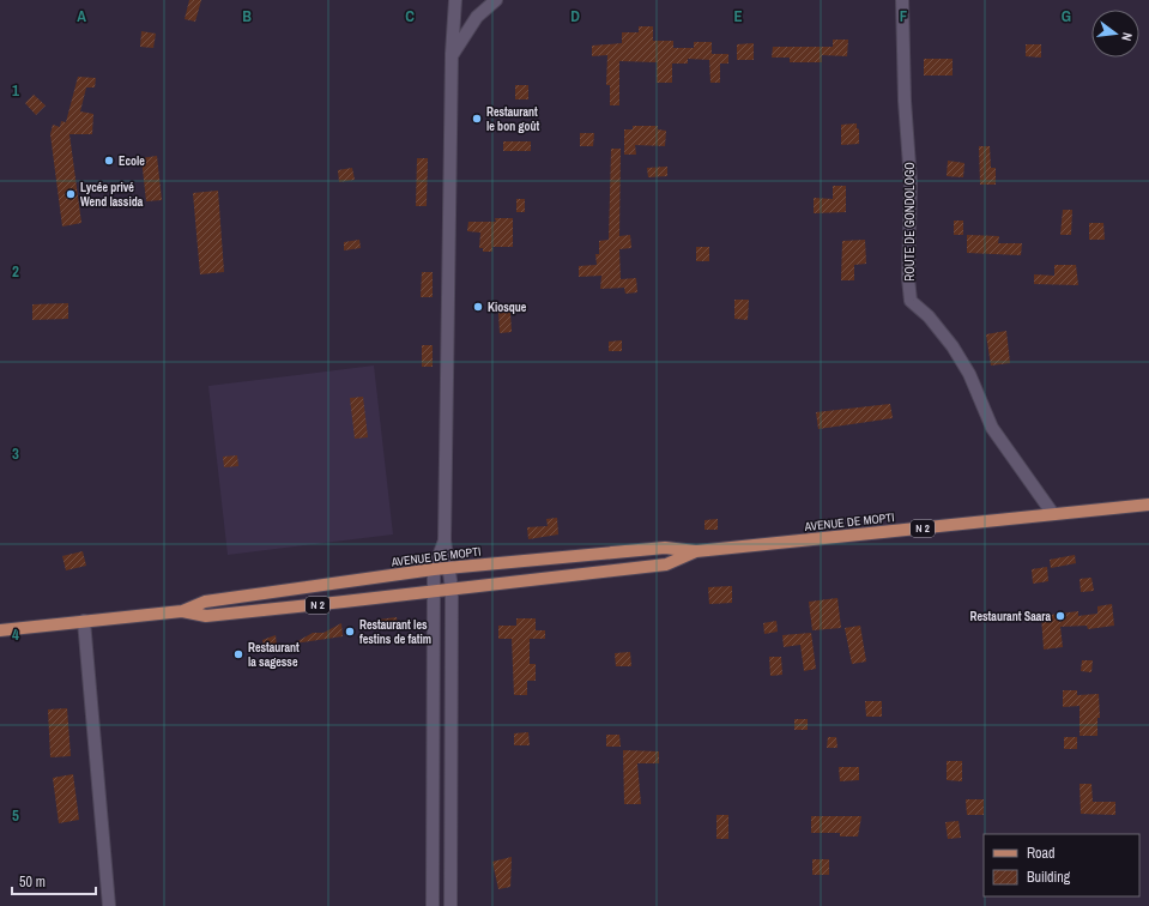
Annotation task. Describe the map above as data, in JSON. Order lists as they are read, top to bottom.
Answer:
{
  "streets": {
    "main road": ["AVENUE DE MOPTI", "N 2"],
    "street": ["ROUTE DE GONDOLOGO"]
  },
  "crossings": [
    ["ROUTE DE GONDOLOGO", "AVENUE DE MOPTI"],
    ["AVENUE DE MOPTI", "N 2"]
  ],
  "places": [
    "Restaurant le bon goût",
    "Ecole",
    "Lycée privé Wend lassida",
    "Kiosque",
    "Restaurant Saara",
    "Restaurant les festins de fatim",
    "Restaurant la sagesse"
  ],
  "legend": ["Road", "Building"],
  "scale_bar": "50 m",
  "north": "right",
  "grid": {
    "columns": [
      "A",
      "B",
      "C",
      "D",
      "E",
      "F",
      "G"
    ],
    "rows": [
      "1",
      "2",
      "3",
      "4",
      "5"
    ]
  }
}
